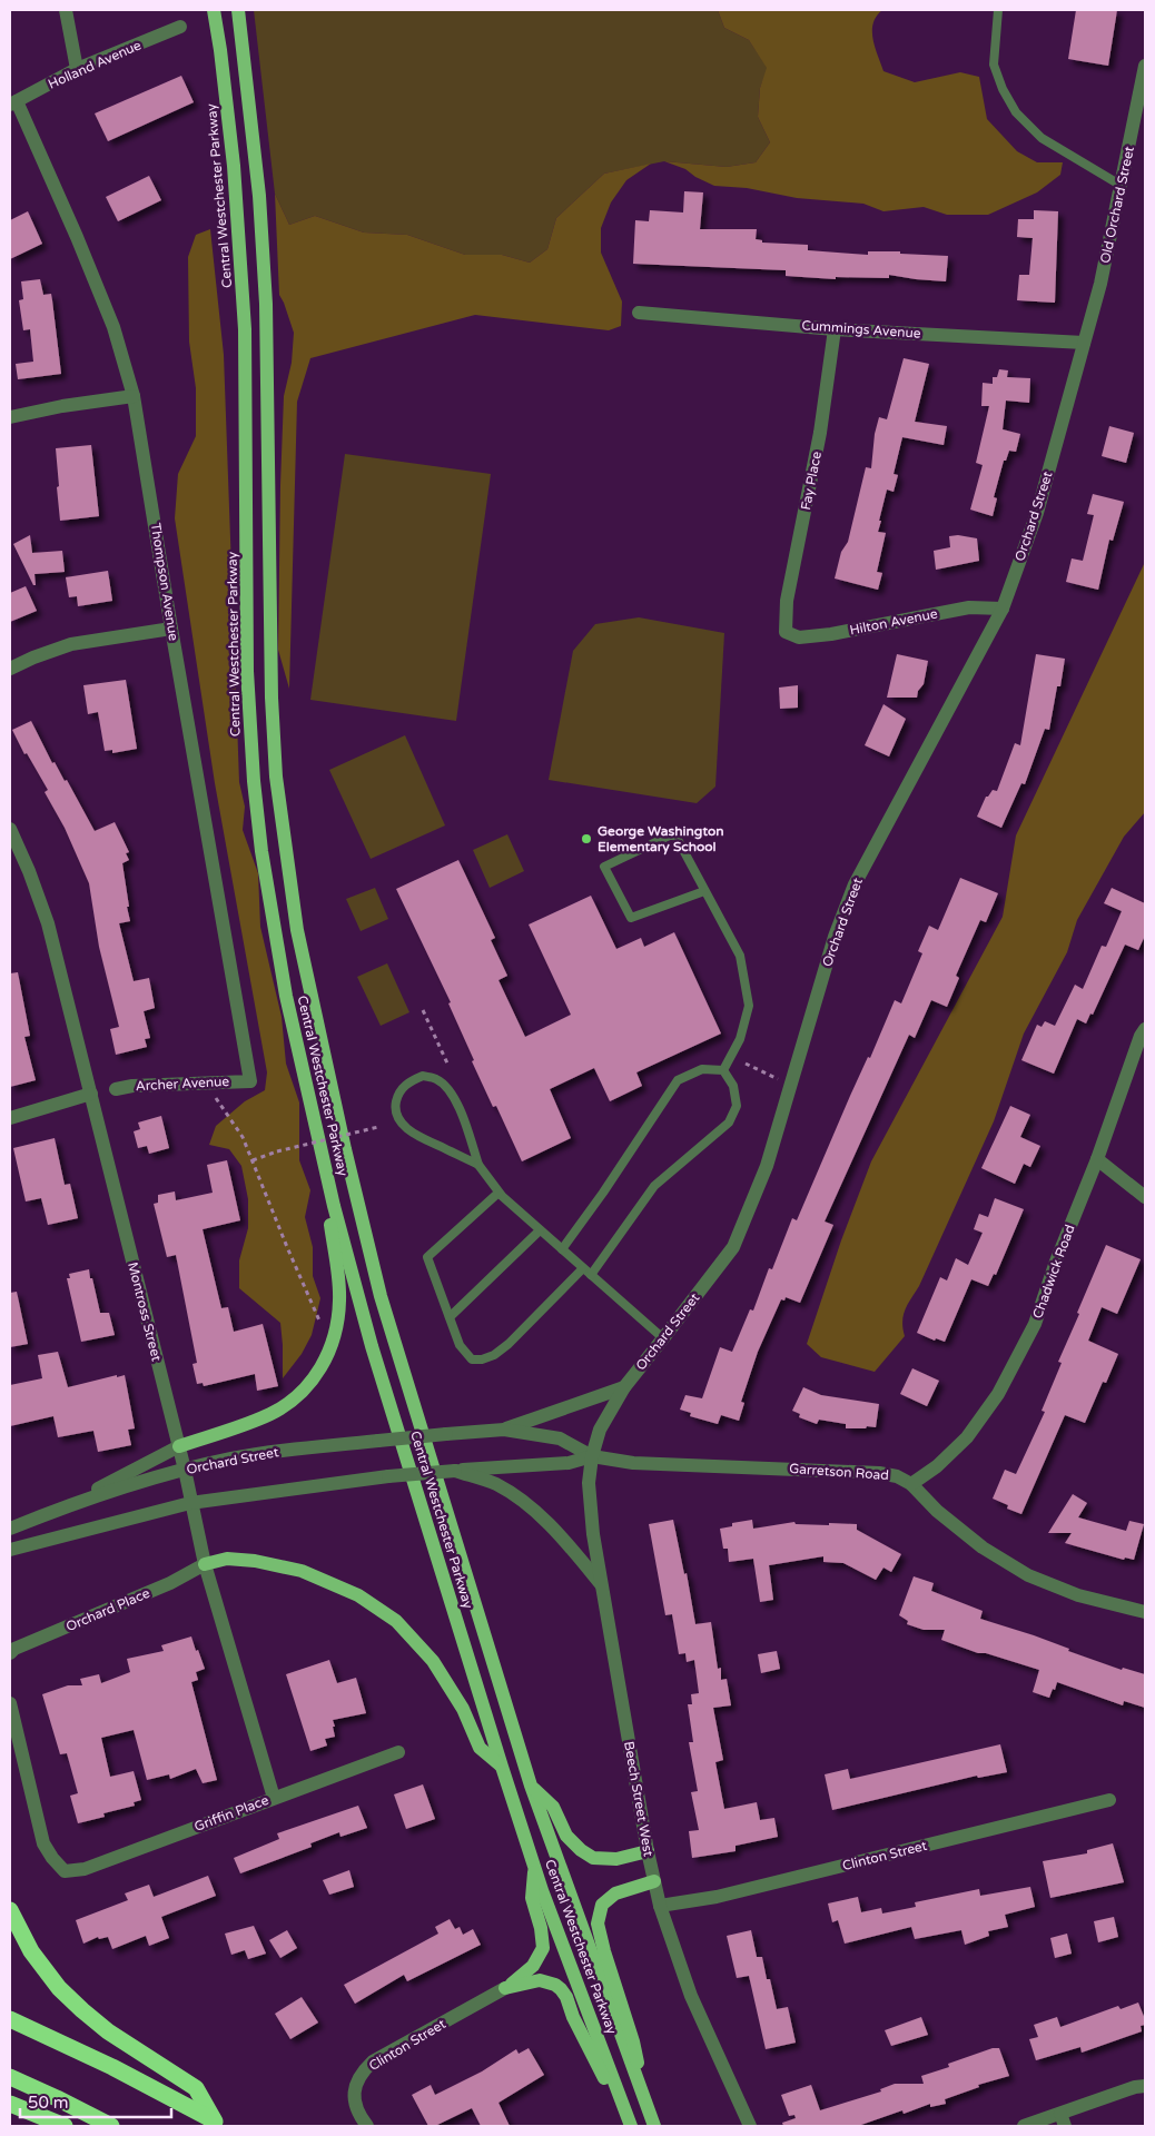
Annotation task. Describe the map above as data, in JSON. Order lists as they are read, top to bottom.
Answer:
{
  "streets": {
    "main road": ["Central Westchester Parkway"],
    "street": [
      "Holland Avenue",
      "Old Orchard Street",
      "Cummings Avenue",
      "Fay Place",
      "Orchard Street",
      "Thompson Avenue",
      "Hilton Avenue",
      "Archer Avenue",
      "Chadwick Road",
      "Montross Street",
      "Garretson Road",
      "Orchard Place",
      "Beech Street West",
      "Griffin Place",
      "Clinton Street"
    ]
  },
  "crossings": [
    ["Holland Avenue", "Thompson Avenue"],
    ["Old Orchard Street", "Cummings Avenue"],
    ["Old Orchard Street", "Orchard Street"],
    ["Cummings Avenue", "Fay Place"],
    ["Cummings Avenue", "Orchard Street"],
    ["Fay Place", "Hilton Avenue"],
    ["Orchard Street", "Hilton Avenue"],
    ["Orchard Street", "Montross Street"],
    ["Orchard Street", "Garretson Road"],
    ["Orchard Street", "Beech Street West"],
    ["Thompson Avenue", "Archer Avenue"],
    ["Chadwick Road", "Garretson Road"],
    ["Montross Street", "Orchard Place"],
    ["Montross Street", "Griffin Place"],
    ["Garretson Road", "Beech Street West"],
    ["Beech Street West", "Clinton Street"]
  ],
  "places": ["George Washington Elementary School"],
  "scale_bar": "50 m"
}
